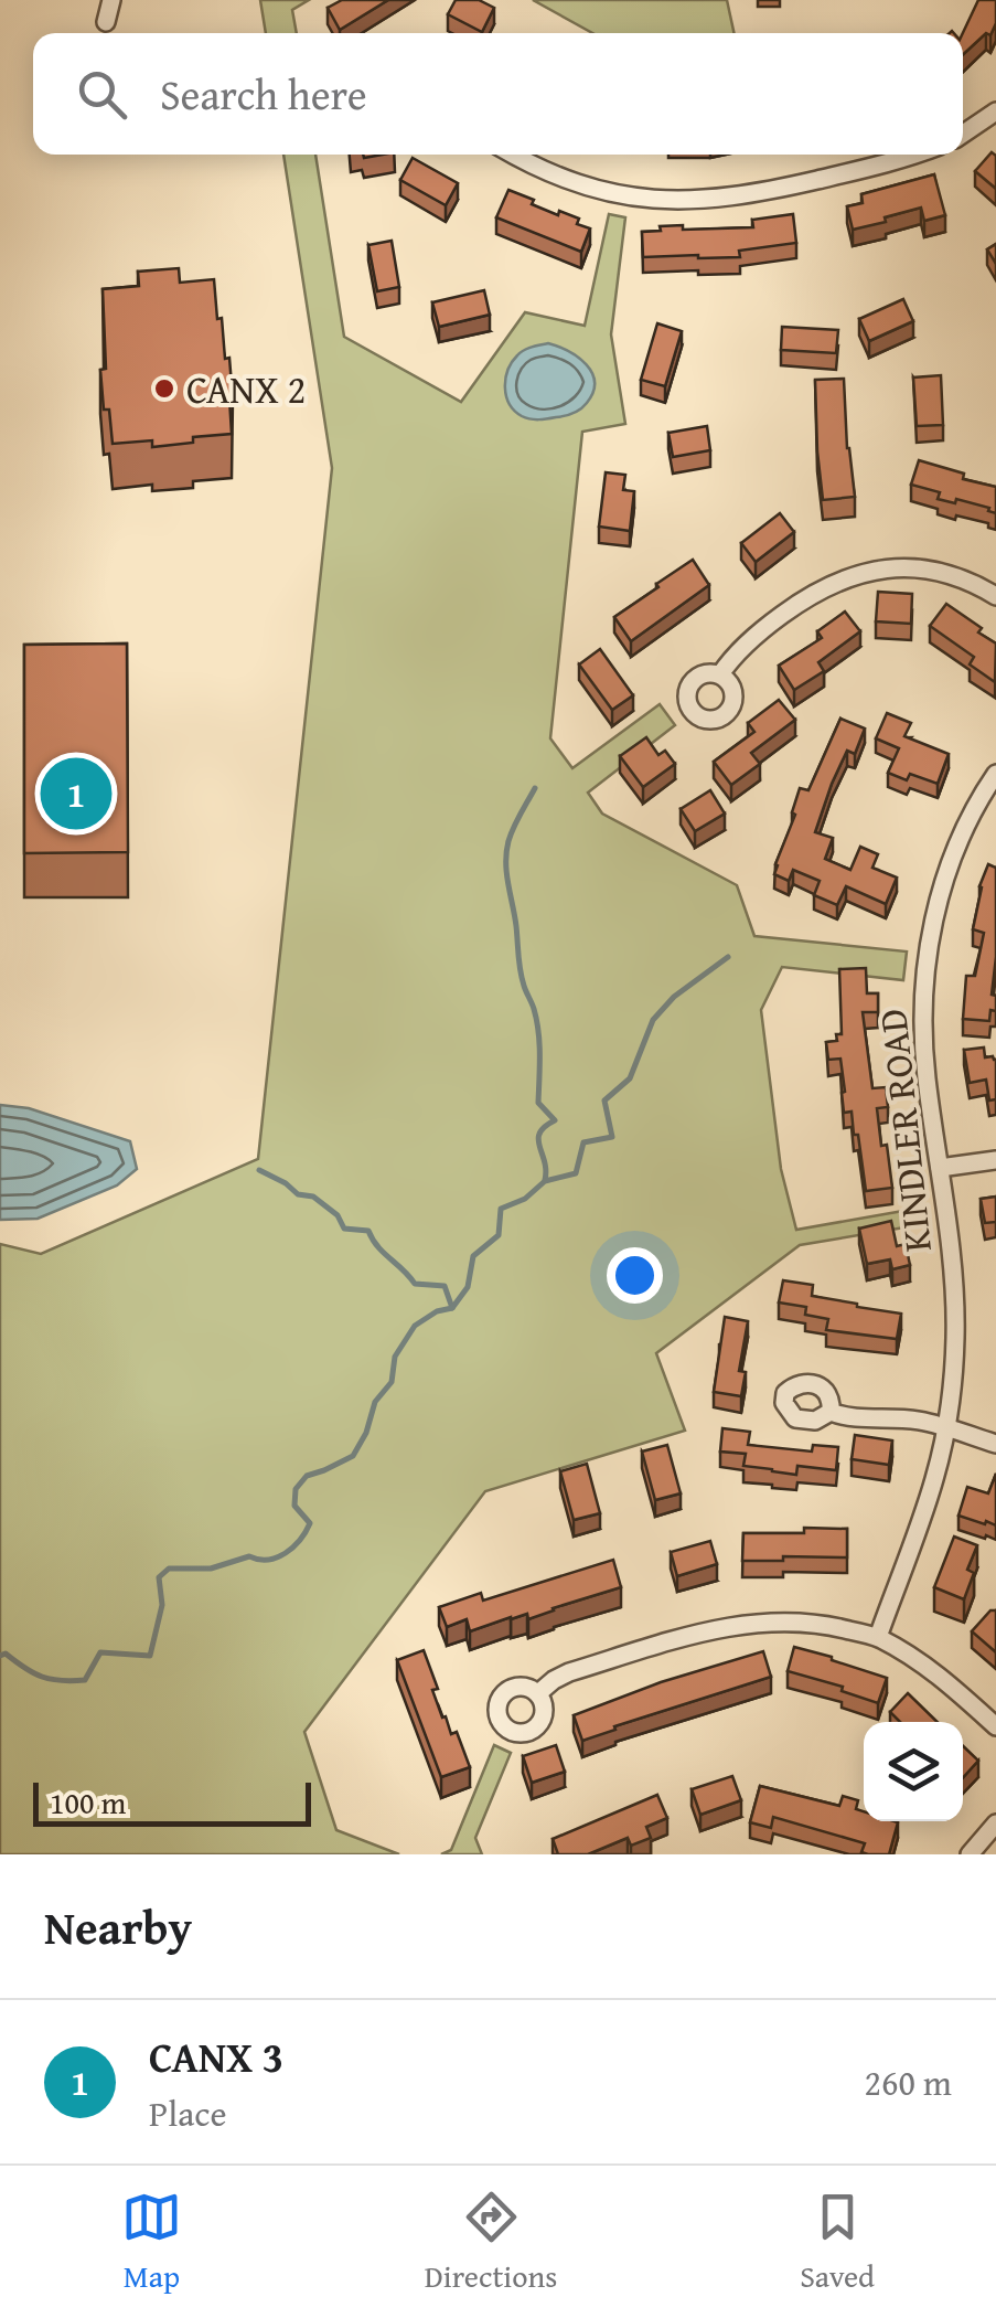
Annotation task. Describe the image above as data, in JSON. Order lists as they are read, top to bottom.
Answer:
{
  "streets": {
    "street": ["KINDLER ROAD"]
  },
  "places": ["CANX 2"],
  "scale_bar": "100 m",
  "page": {
    "search": "Search here",
    "pins": "1",
    "scale": "100 m",
    "heading": "Nearby",
    "list": [
      {
        "mark": "1",
        "name": "CANX 3",
        "note": "Place",
        "value": "260 m"
      }
    ],
    "nav": ["Map", "Directions", "Saved"]
  }
}
